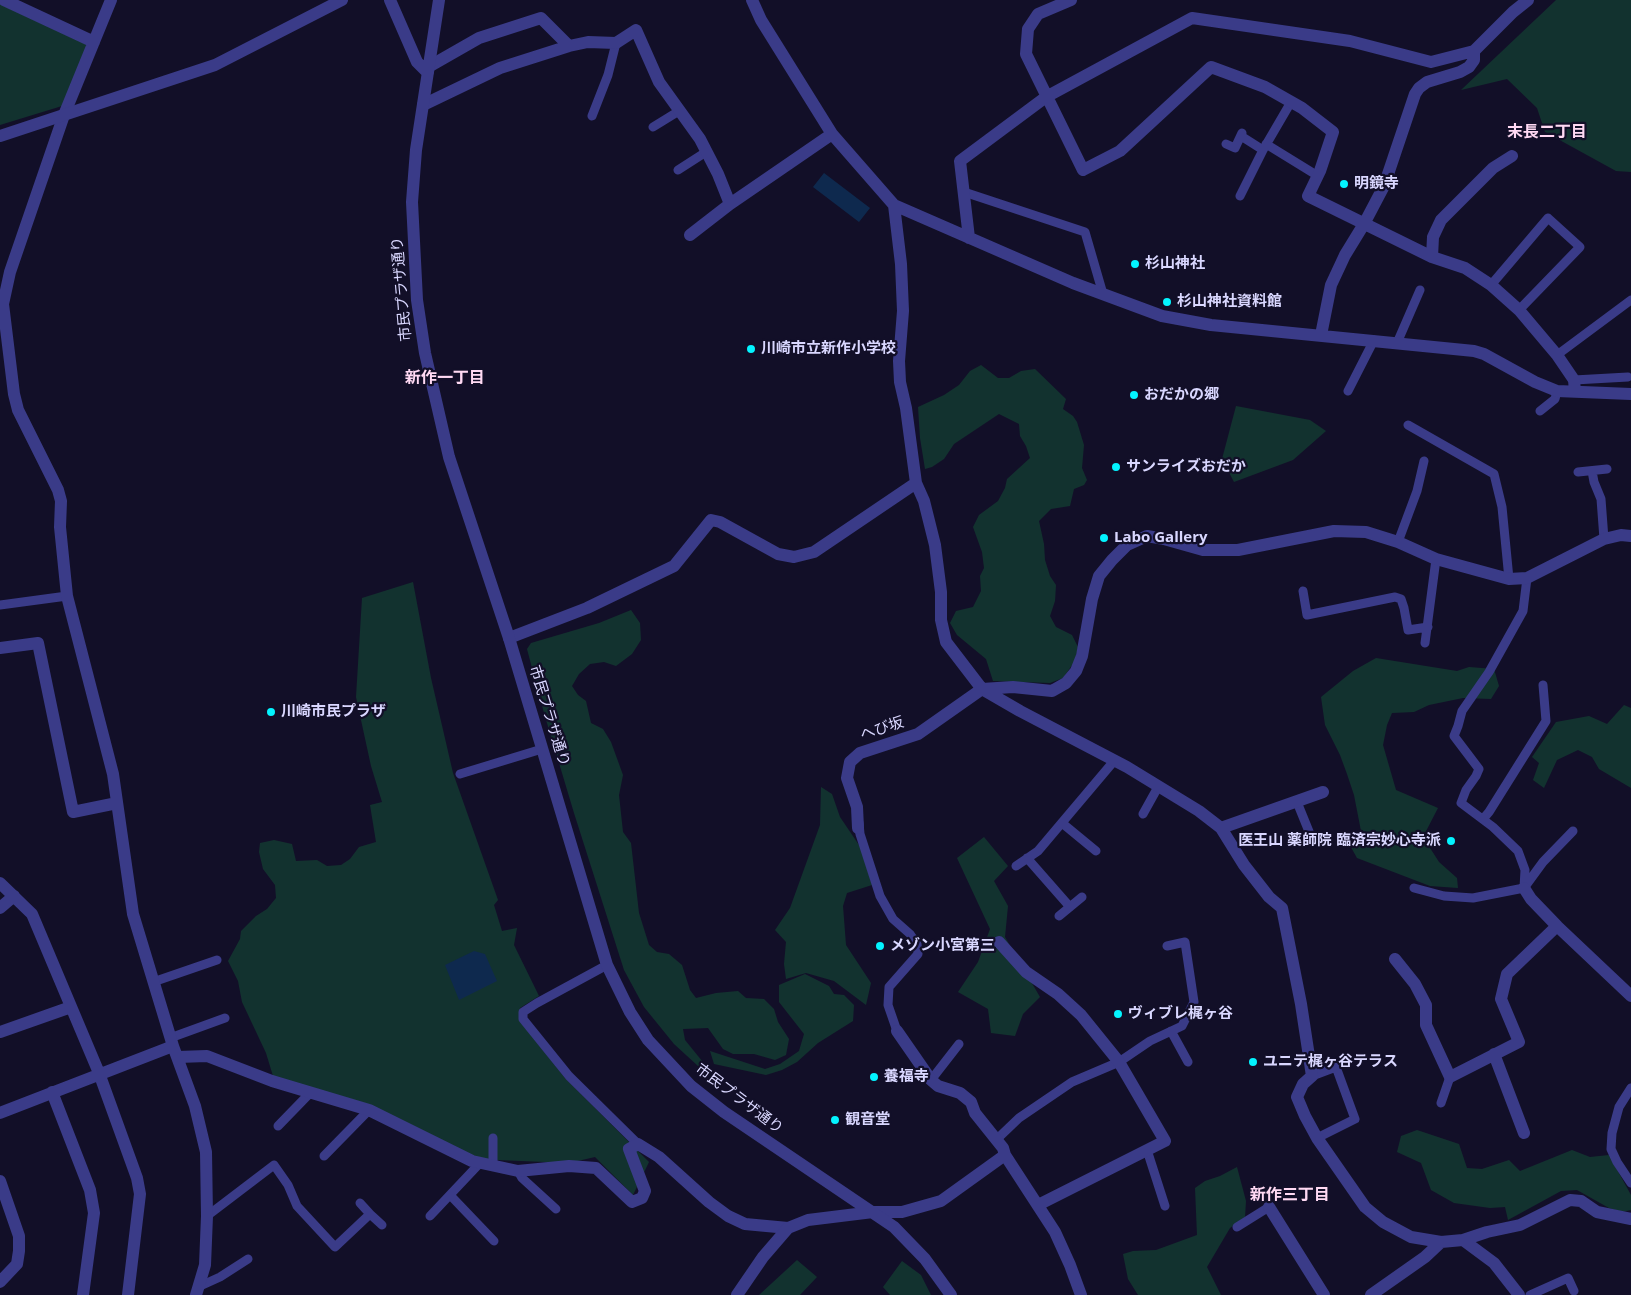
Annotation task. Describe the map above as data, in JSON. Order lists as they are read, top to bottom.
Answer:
{
  "streets": {
    "street": ["市民プラザ通り", "へび坂"]
  },
  "districts": ["末長二丁目", "新作一丁目", "新作三丁目"],
  "places": [
    "明鏡寺",
    "杉山神社",
    "杉山神社資料館",
    "川崎市立新作小学校",
    "おだかの郷",
    "サンライズおだか",
    "Labo Gallery",
    "川崎市民プラザ",
    "医王山 薬師院 臨済宗妙心寺派",
    "メゾン小宮第三",
    "ヴィブレ梶ヶ谷",
    "ユニテ梶ヶ谷テラス",
    "養福寺",
    "観音堂"
  ]
}
